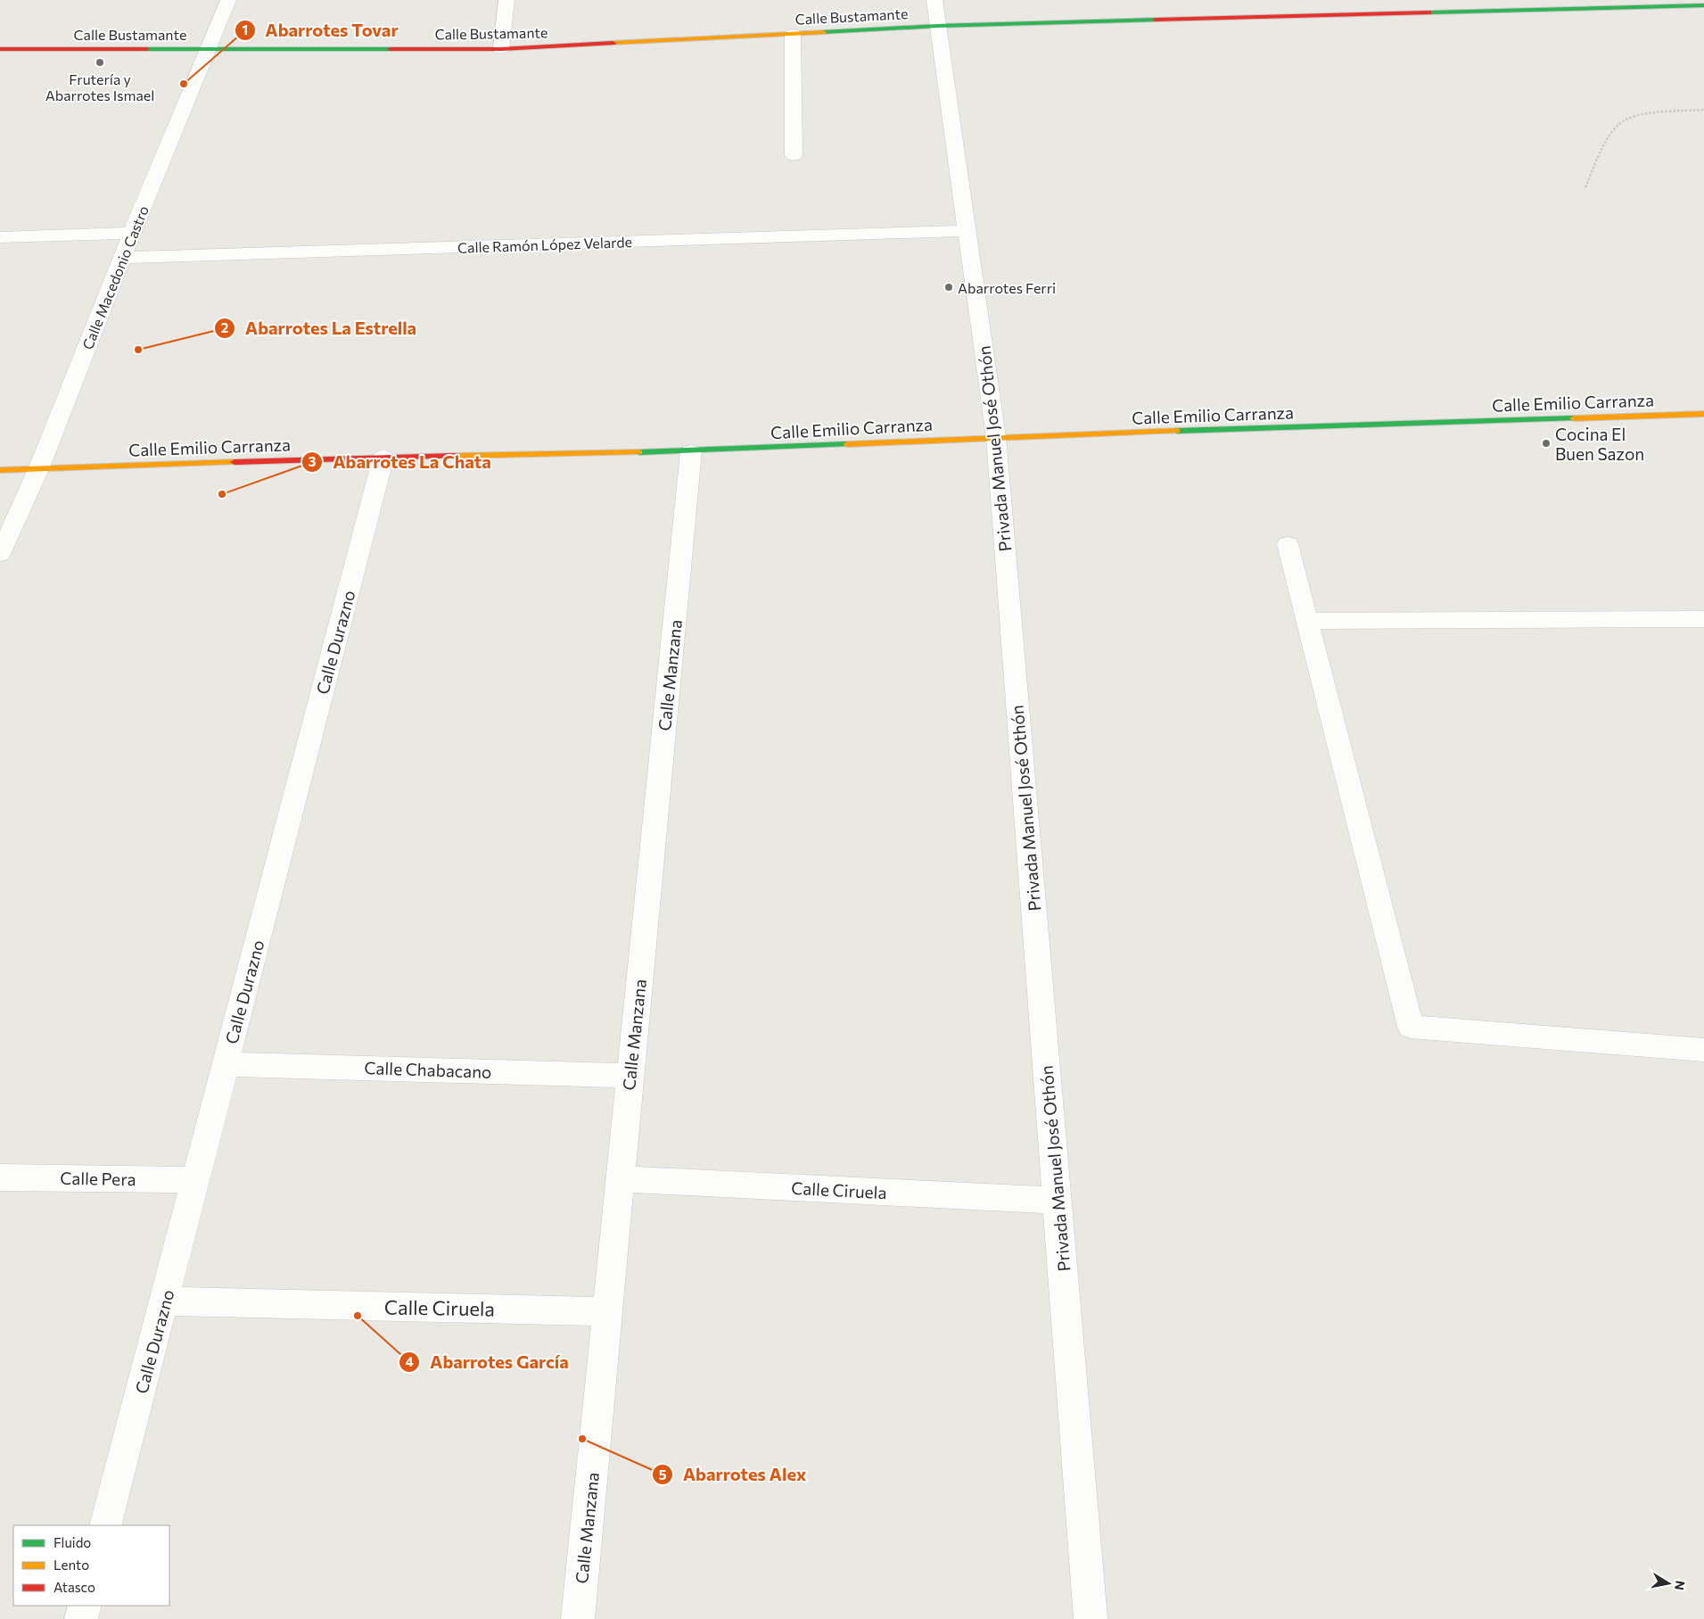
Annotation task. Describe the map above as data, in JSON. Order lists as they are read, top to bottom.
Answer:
{
  "streets": {
    "street": [
      "Calle Bustamante",
      "Calle Ramón López Velarde",
      "Calle Macedonio Castro",
      "Calle Emilio Carranza",
      "Privada Manuel José Othón",
      "Calle Durazno",
      "Calle Manzana",
      "Calle Chabacano",
      "Calle Pera",
      "Calle Ciruela"
    ]
  },
  "crossings": [
    ["Calle Bustamante", "Calle Macedonio Castro"],
    ["Calle Bustamante", "Privada Manuel José Othón"],
    ["Calle Ramón López Velarde", "Calle Macedonio Castro"],
    ["Calle Ramón López Velarde", "Privada Manuel José Othón"],
    ["Calle Macedonio Castro", "Calle Emilio Carranza"],
    ["Calle Emilio Carranza", "Privada Manuel José Othón"],
    ["Calle Emilio Carranza", "Calle Durazno"],
    ["Calle Emilio Carranza", "Calle Manzana"],
    ["Privada Manuel José Othón", "Calle Ciruela"],
    ["Calle Durazno", "Calle Chabacano"],
    ["Calle Durazno", "Calle Pera"],
    ["Calle Durazno", "Calle Ciruela"],
    ["Calle Manzana", "Calle Chabacano"],
    ["Calle Manzana", "Calle Ciruela"]
  ],
  "places": [
    "Frutería y Abarrotes Ismael",
    "Abarrotes Tovar",
    "Abarrotes Ferri",
    "Abarrotes La Estrella",
    "Cocina El Buen Sazon",
    "Abarrotes La Chata",
    "Abarrotes García",
    "Abarrotes Alex"
  ],
  "legend": ["Fluido", "Lento", "Atasco"],
  "north": "right"
}
